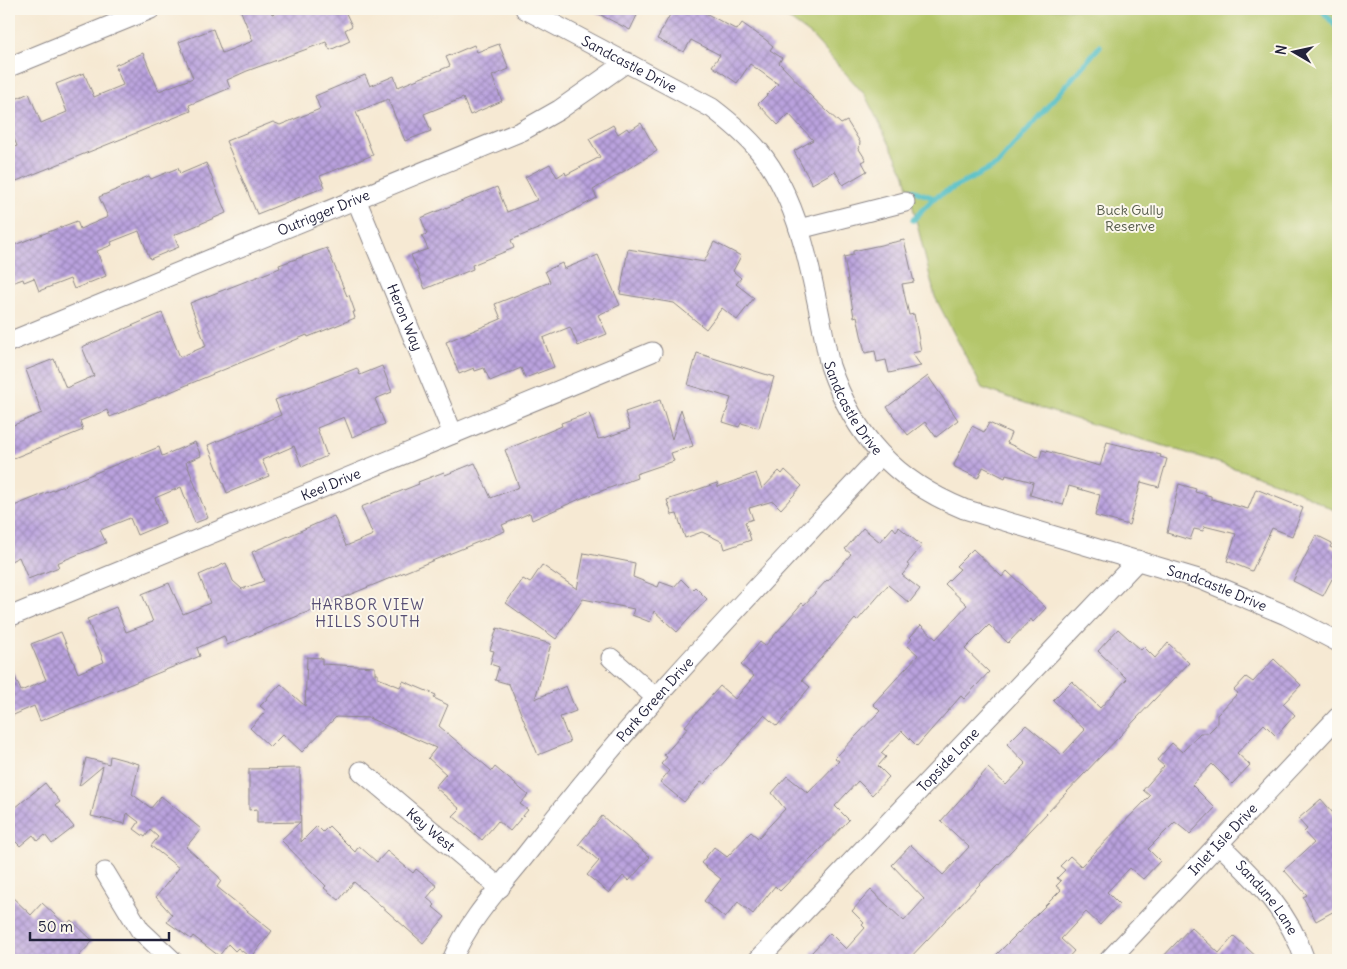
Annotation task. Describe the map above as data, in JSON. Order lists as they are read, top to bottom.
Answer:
{
  "streets": {
    "street": [
      "Sandcastle Drive",
      "Outrigger Drive",
      "Heron Way",
      "Keel Drive",
      "Park Green Drive",
      "Topside Lane",
      "Key West",
      "Inlet Isle Drive",
      "Sandune Lane"
    ]
  },
  "crossings": [
    ["Sandcastle Drive", "Outrigger Drive"],
    ["Sandcastle Drive", "Park Green Drive"],
    ["Sandcastle Drive", "Topside Lane"],
    ["Outrigger Drive", "Heron Way"],
    ["Heron Way", "Keel Drive"],
    ["Park Green Drive", "Key West"],
    ["Inlet Isle Drive", "Sandune Lane"]
  ],
  "districts": ["HARBOR VIEW HILLS SOUTH"],
  "parks": ["Buck Gully Reserve"],
  "scale_bar": "50 m",
  "north": "left"
}
